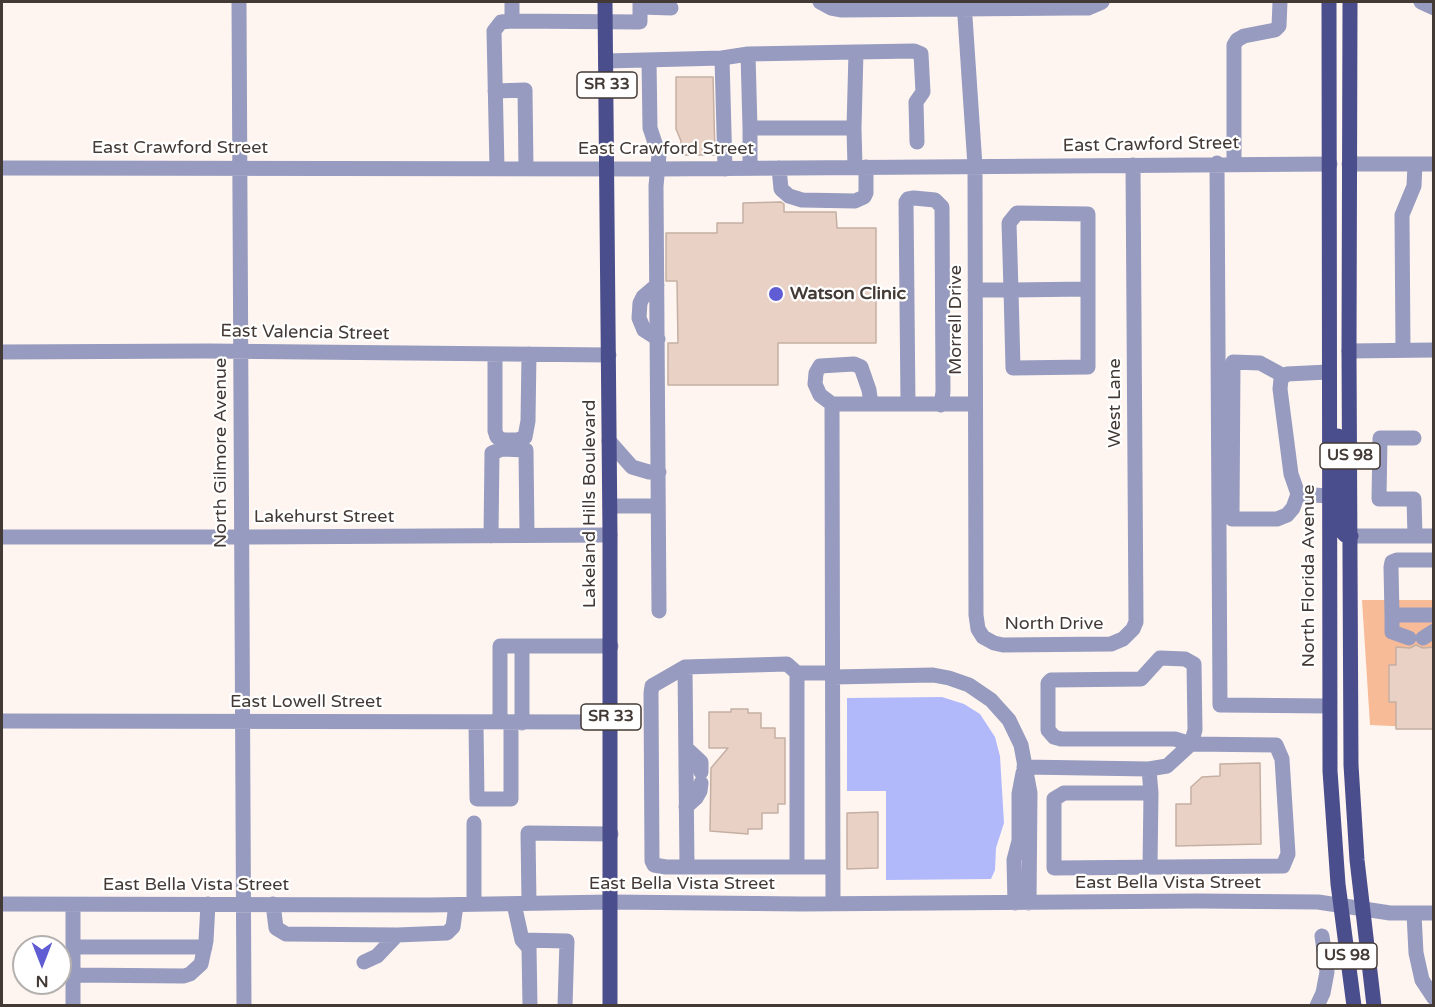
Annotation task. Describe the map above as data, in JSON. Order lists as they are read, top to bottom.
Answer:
{
  "streets": {
    "main road": [
      "SR 33",
      "US 98",
      "Lakeland Hills Boulevard",
      "North Florida Avenue"
    ],
    "street": [
      "East Crawford Street",
      "Morrell Drive",
      "East Valencia Street",
      "West Lane",
      "North Gilmore Avenue",
      "Lakehurst Street",
      "North Drive",
      "East Lowell Street",
      "East Bella Vista Street"
    ]
  },
  "crossings": [
    ["East Crawford Street", "Morrell Drive"],
    ["East Crawford Street", "West Lane"],
    ["East Crawford Street", "North Gilmore Avenue"],
    ["East Crawford Street", "Lakeland Hills Boulevard"],
    ["East Crawford Street", "North Florida Avenue"],
    ["Morrell Drive", "North Drive"],
    ["East Valencia Street", "North Gilmore Avenue"],
    ["East Valencia Street", "Lakeland Hills Boulevard"],
    ["West Lane", "North Drive"],
    ["North Gilmore Avenue", "Lakehurst Street"],
    ["North Gilmore Avenue", "East Lowell Street"],
    ["North Gilmore Avenue", "East Bella Vista Street"],
    ["US 98", "East Bella Vista Street"],
    ["Lakeland Hills Boulevard", "Lakehurst Street"],
    ["Lakeland Hills Boulevard", "East Lowell Street"],
    ["Lakeland Hills Boulevard", "East Bella Vista Street"],
    ["North Florida Avenue", "East Bella Vista Street"]
  ],
  "places": ["Watson Clinic"],
  "north": "bottom"
}
